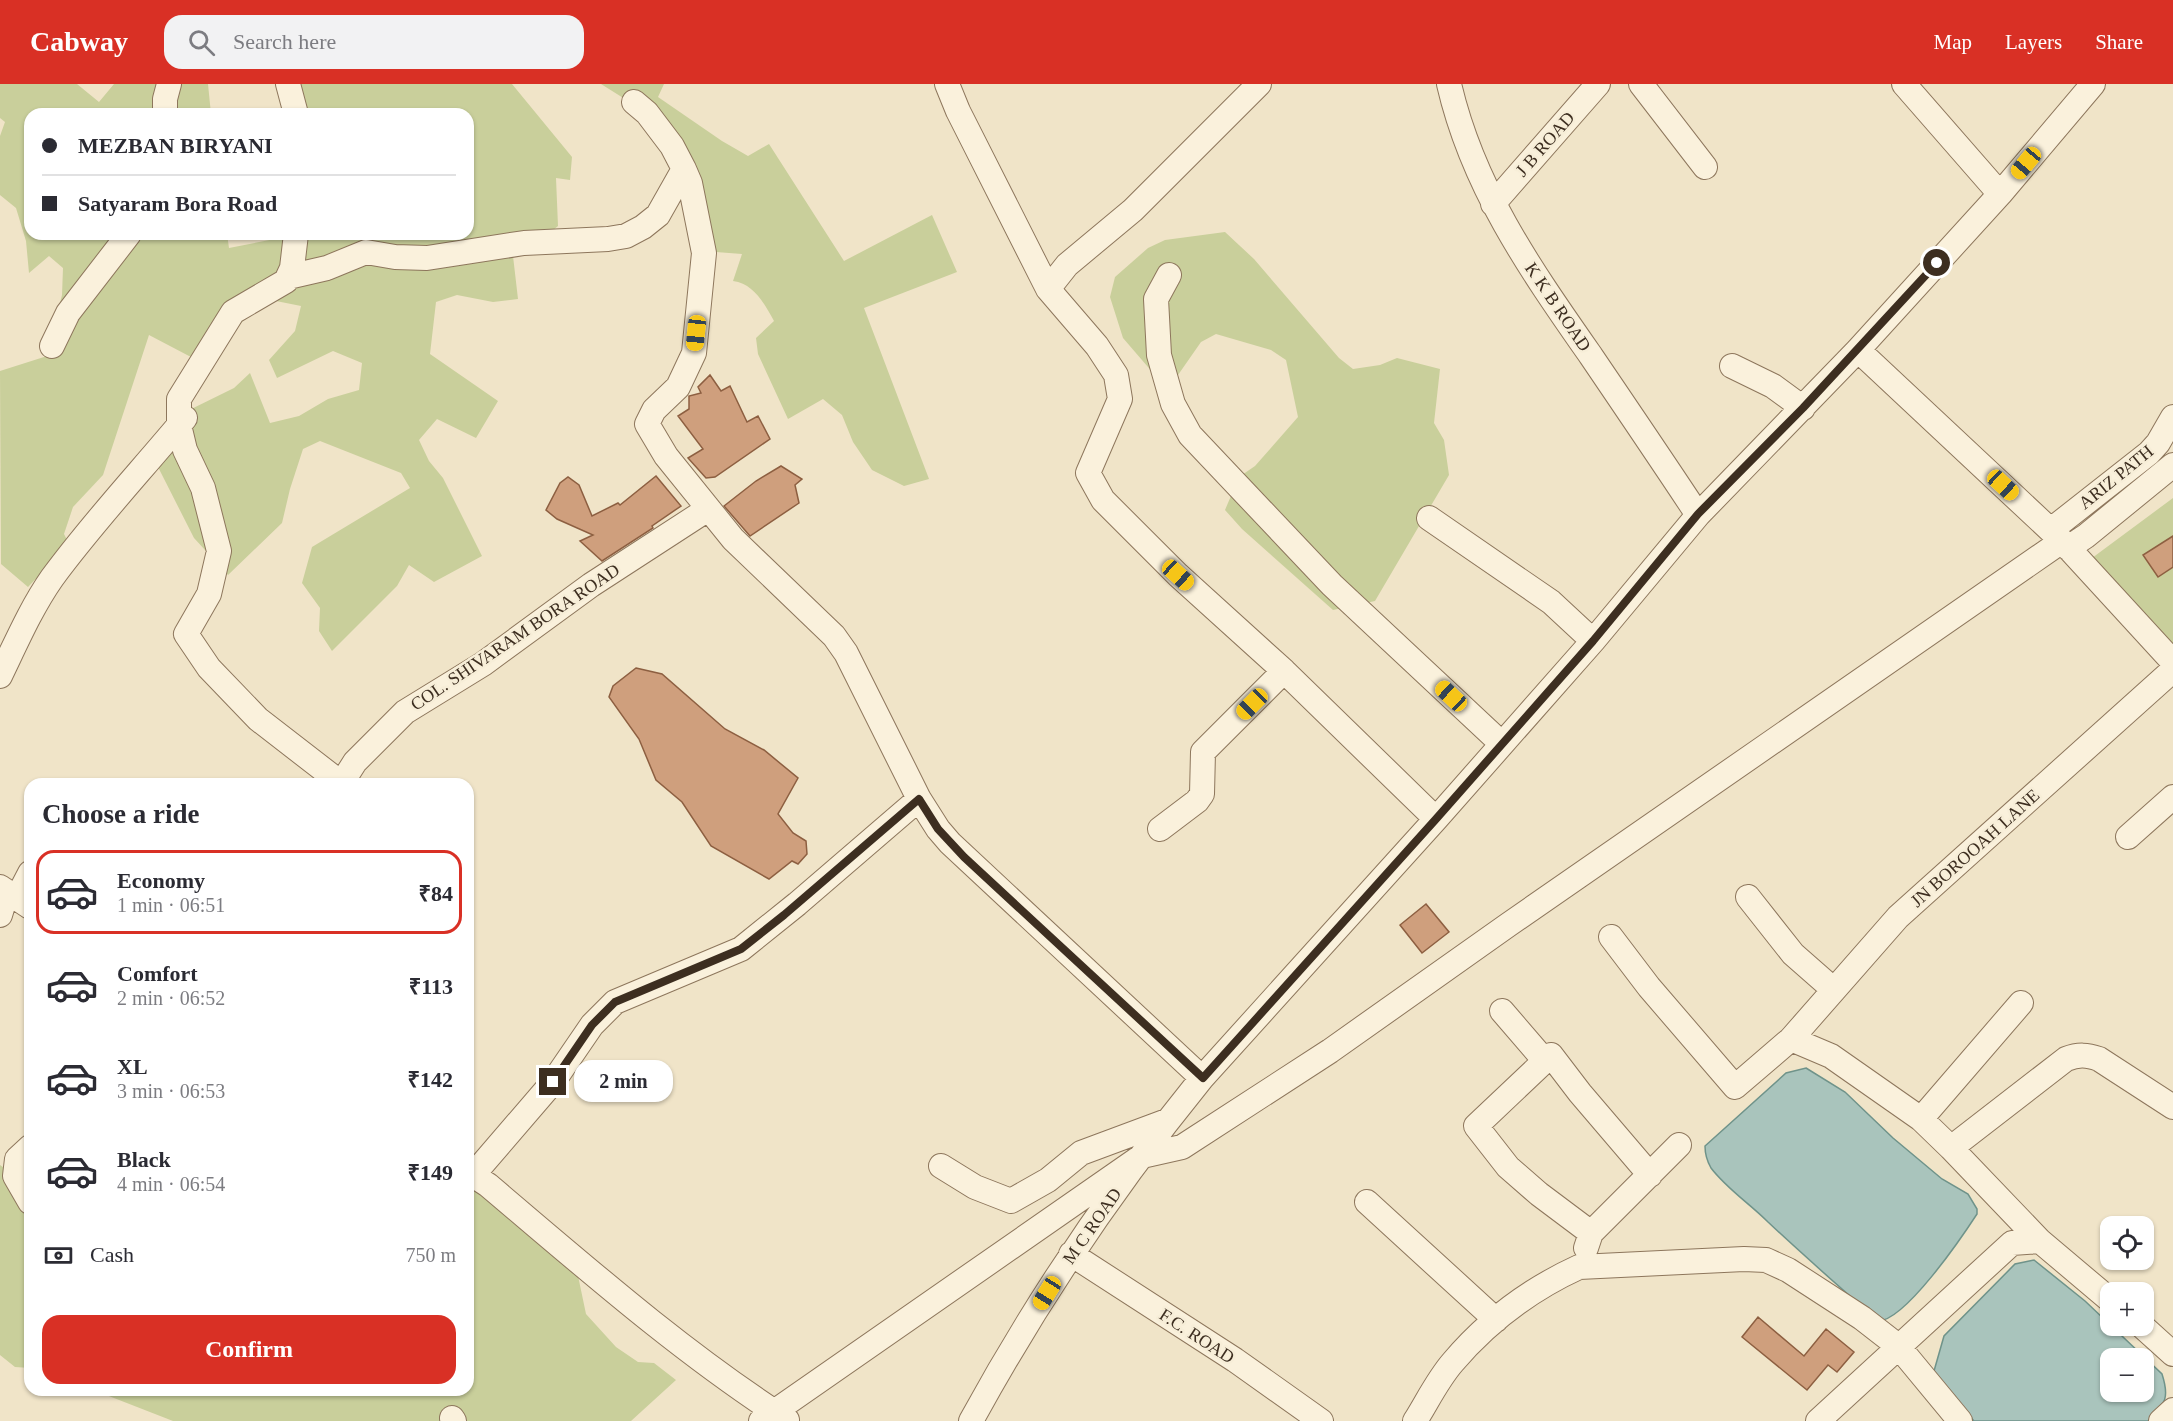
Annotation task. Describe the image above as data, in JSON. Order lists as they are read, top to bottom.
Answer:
{
  "streets": {
    "street": [
      "J B ROAD",
      "K K B ROAD",
      "ARIZ PATH",
      "COL. SHIVARAM BORA ROAD",
      "JN BOROOAH LANE",
      "M C ROAD",
      "F.C. ROAD"
    ]
  },
  "crossings": [
    ["J B ROAD", "K K B ROAD"],
    ["M C ROAD", "F.C. ROAD"]
  ],
  "page": {
    "header": "Cabway",
    "search": "Search here",
    "nav": ["Map", "Layers", "Share"],
    "banner": ["MEZBAN BIRYANI", "Satyaram Bora Road"],
    "heading": "Choose a ride",
    "list": [
      {
        "name": "Economy",
        "note": "1 min · 06:51",
        "value": "₹84"
      },
      {
        "name": "Comfort",
        "note": "2 min · 06:52",
        "value": "₹113"
      },
      {
        "name": "XL",
        "note": "3 min · 06:53",
        "value": "₹142"
      },
      {
        "name": "Black",
        "note": "4 min · 06:54",
        "value": "₹149"
      }
    ],
    "bubble": "2 min",
    "map_buttons": ["+", "−"],
    "pay": ["Cash", "750 m"],
    "buttons": "Confirm"
  }
}
